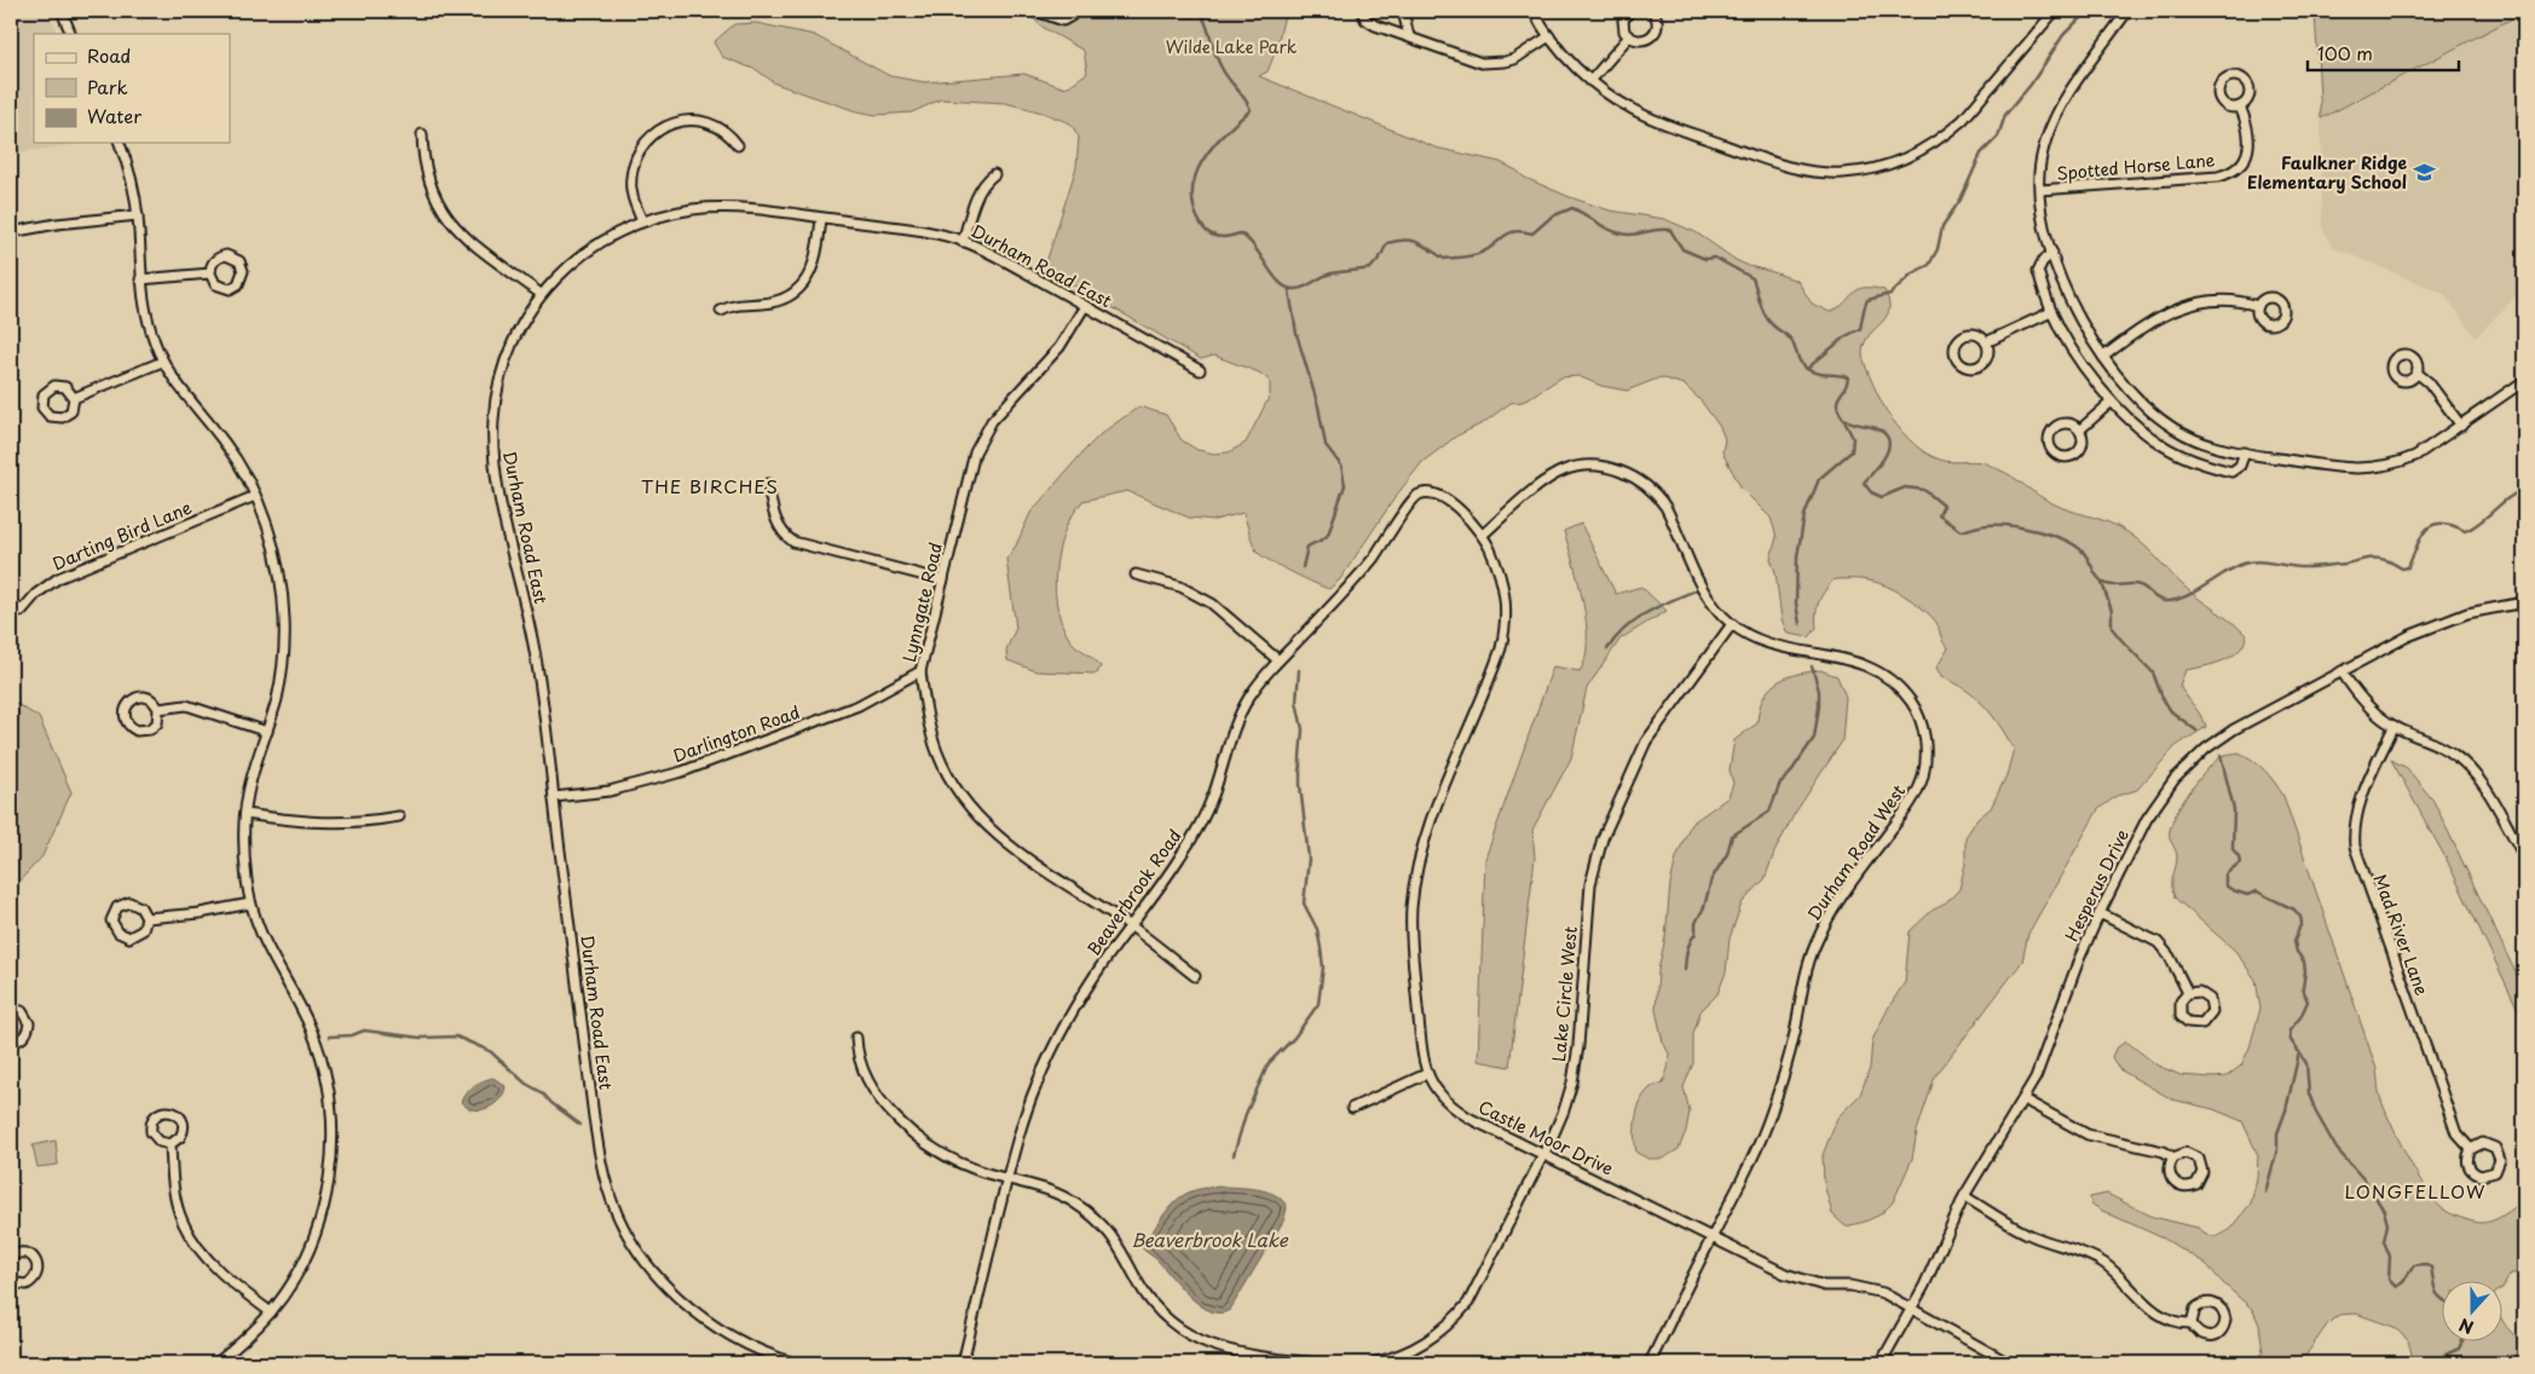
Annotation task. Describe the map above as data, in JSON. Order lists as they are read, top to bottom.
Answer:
{
  "streets": {
    "street": [
      "Spotted Horse Lane",
      "Durham Road East",
      "Darting Bird Lane",
      "Lynngate Road",
      "Darlington Road",
      "Durham Road West",
      "Hesperus Drive",
      "Beaverbrook Road",
      "Mad River Lane",
      "Lake Circle West",
      "Castle Moor Drive"
    ]
  },
  "crossings": [
    ["Durham Road East", "Lynngate Road"],
    ["Durham Road East", "Darlington Road"],
    ["Lynngate Road", "Darlington Road"],
    ["Lynngate Road", "Beaverbrook Road"],
    ["Durham Road West", "Beaverbrook Road"],
    ["Durham Road West", "Lake Circle West"],
    ["Durham Road West", "Castle Moor Drive"],
    ["Hesperus Drive", "Castle Moor Drive"],
    ["Lake Circle West", "Castle Moor Drive"]
  ],
  "districts": ["THE BIRCHES", "LONGFELLOW"],
  "water": ["Beaverbrook Lake"],
  "parks": ["Wilde Lake Park"],
  "places": {
    "school or university": ["Faulkner Ridge Elementary School"]
  },
  "legend": ["Road", "Park", "Water"],
  "scale_bar": "100 m",
  "north": "bottom"
}
